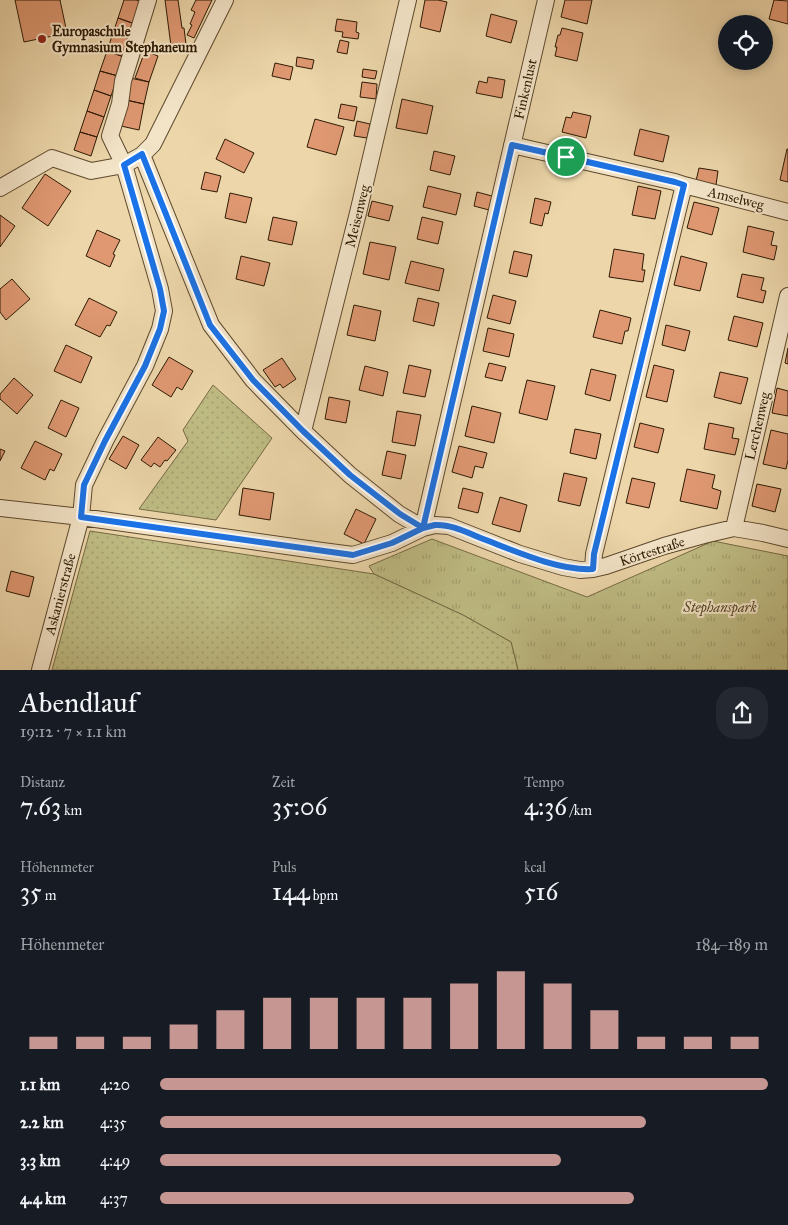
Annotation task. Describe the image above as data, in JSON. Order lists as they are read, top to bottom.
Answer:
{
  "streets": {
    "street": [
      "Finkenlust",
      "Amselweg",
      "Meisenweg",
      "Lerchenweg",
      "Körtestraße",
      "Askanierstraße"
    ]
  },
  "crossings": [
    ["Finkenlust", "Amselweg"],
    ["Finkenlust", "Körtestraße"],
    ["Lerchenweg", "Körtestraße"],
    ["Körtestraße", "Askanierstraße"]
  ],
  "parks": ["Stephanspark"],
  "places": ["Europaschule Gymnasium Stephaneum"],
  "page": {
    "heading": ["Abendlauf", "19:12 · 7 × 1.1 km"],
    "stats": [
      ["Distanz", "7.63 km"],
      ["Zeit", "35:06"],
      ["Tempo", "4:36 /km"],
      ["Höhenmeter", "35 m"],
      ["Puls", "144 bpm"],
      ["kcal", "516"]
    ],
    "chart": ["Höhenmeter", "184–189 m"],
    "list": [
      {
        "name": "1.1 km",
        "note": "4:20"
      },
      {
        "name": "2.2 km",
        "note": "4:35"
      },
      {
        "name": "3.3 km",
        "note": "4:49"
      },
      {
        "name": "4.4 km",
        "note": "4:37"
      }
    ]
  }
}
